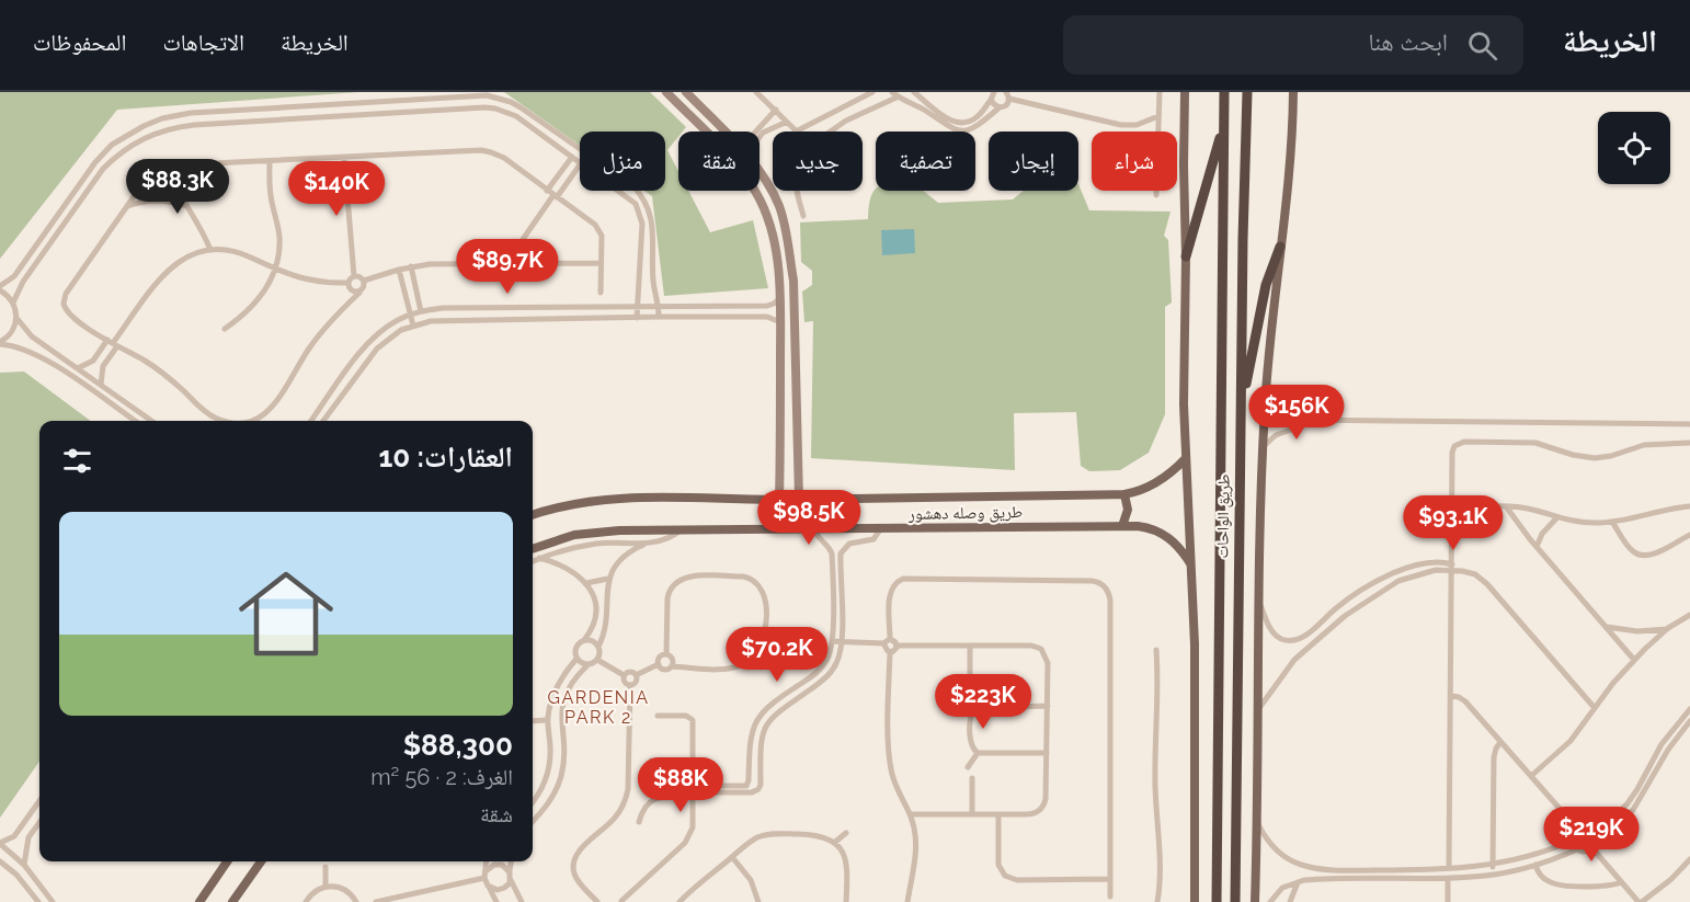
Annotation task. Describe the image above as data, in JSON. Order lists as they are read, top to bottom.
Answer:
{
  "streets": {
    "highway": ["طريق الواحات"],
    "main road": ["طريق وصله دهشور"]
  },
  "districts": ["GARDENIA PARK 2"],
  "page": {
    "header": "الخريطة",
    "search": "ابحث هنا",
    "nav": ["الخريطة", "الاتجاهات", "المحفوظات"],
    "chip": [
      "شراء",
      "إيجار",
      "تصفية",
      "جديد",
      "شقة",
      "منزل"
    ],
    "price": [
      "$88.3K",
      "$140K",
      "$89.7K",
      "$156K",
      "$98.5K",
      "$93.1K",
      "$70.2K",
      "$223K",
      "$88K",
      "$219K"
    ],
    "heading": "العقارات: 10",
    "list": [
      {
        "name": "$88,300",
        "note": "الغرف: 2 · 56 m² · شقة"
      }
    ]
  }
}
